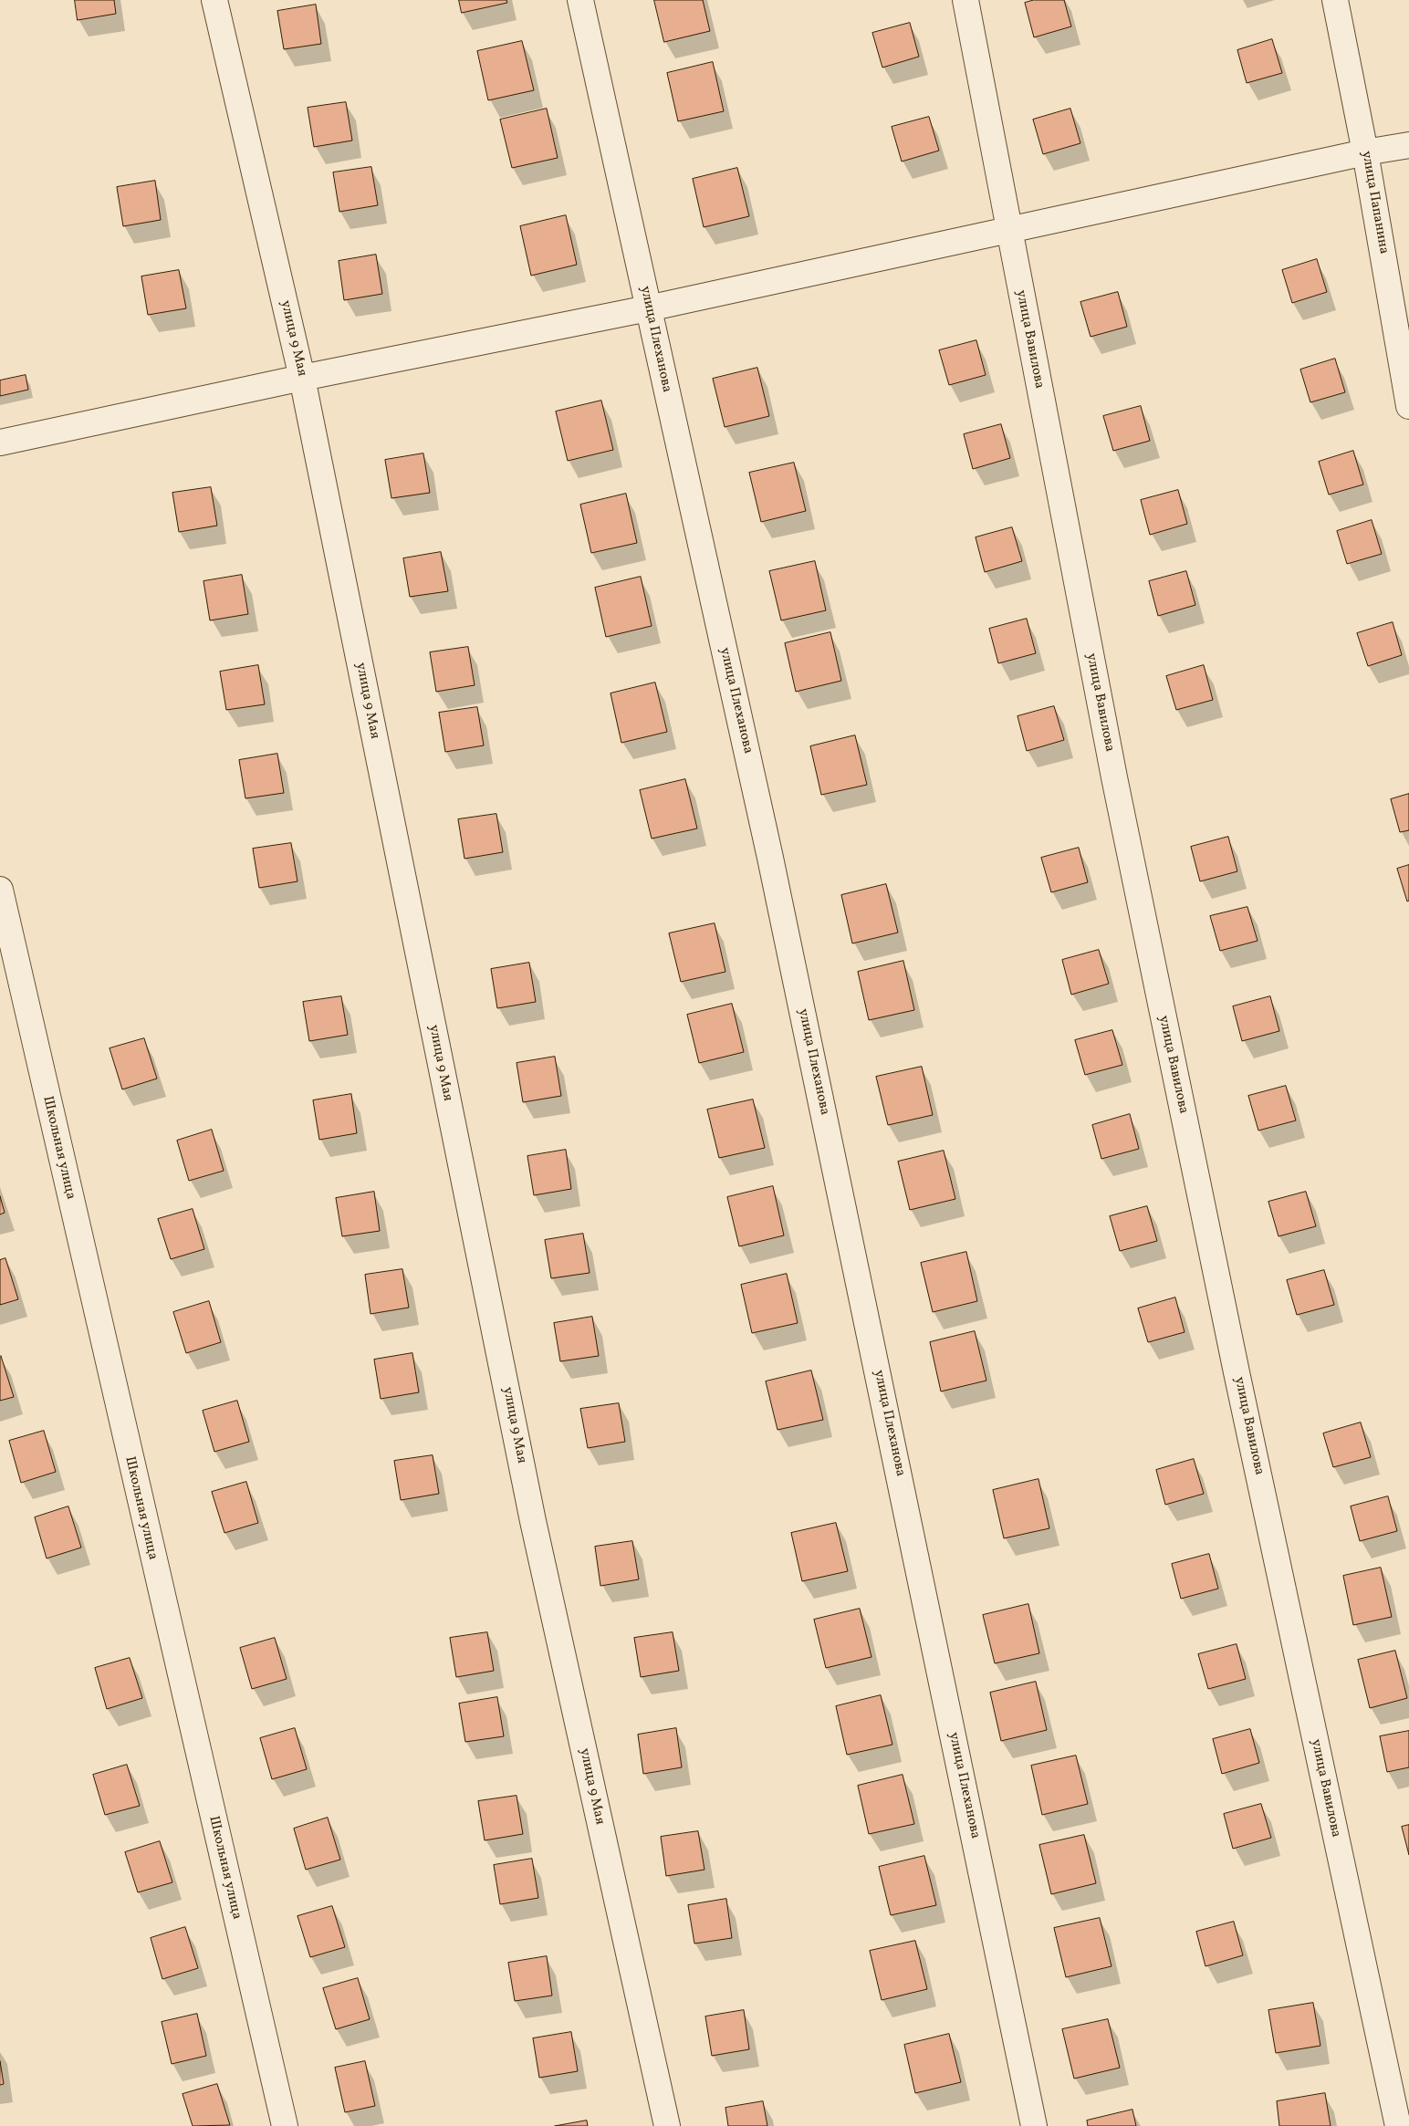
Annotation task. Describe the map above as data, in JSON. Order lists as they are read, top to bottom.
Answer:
{
  "streets": {
    "street": [
      "улица Папанина",
      "улица 9 Мая",
      "улица Плеханова",
      "улица Вавилова",
      "Школьная улица"
    ]
  }
}
